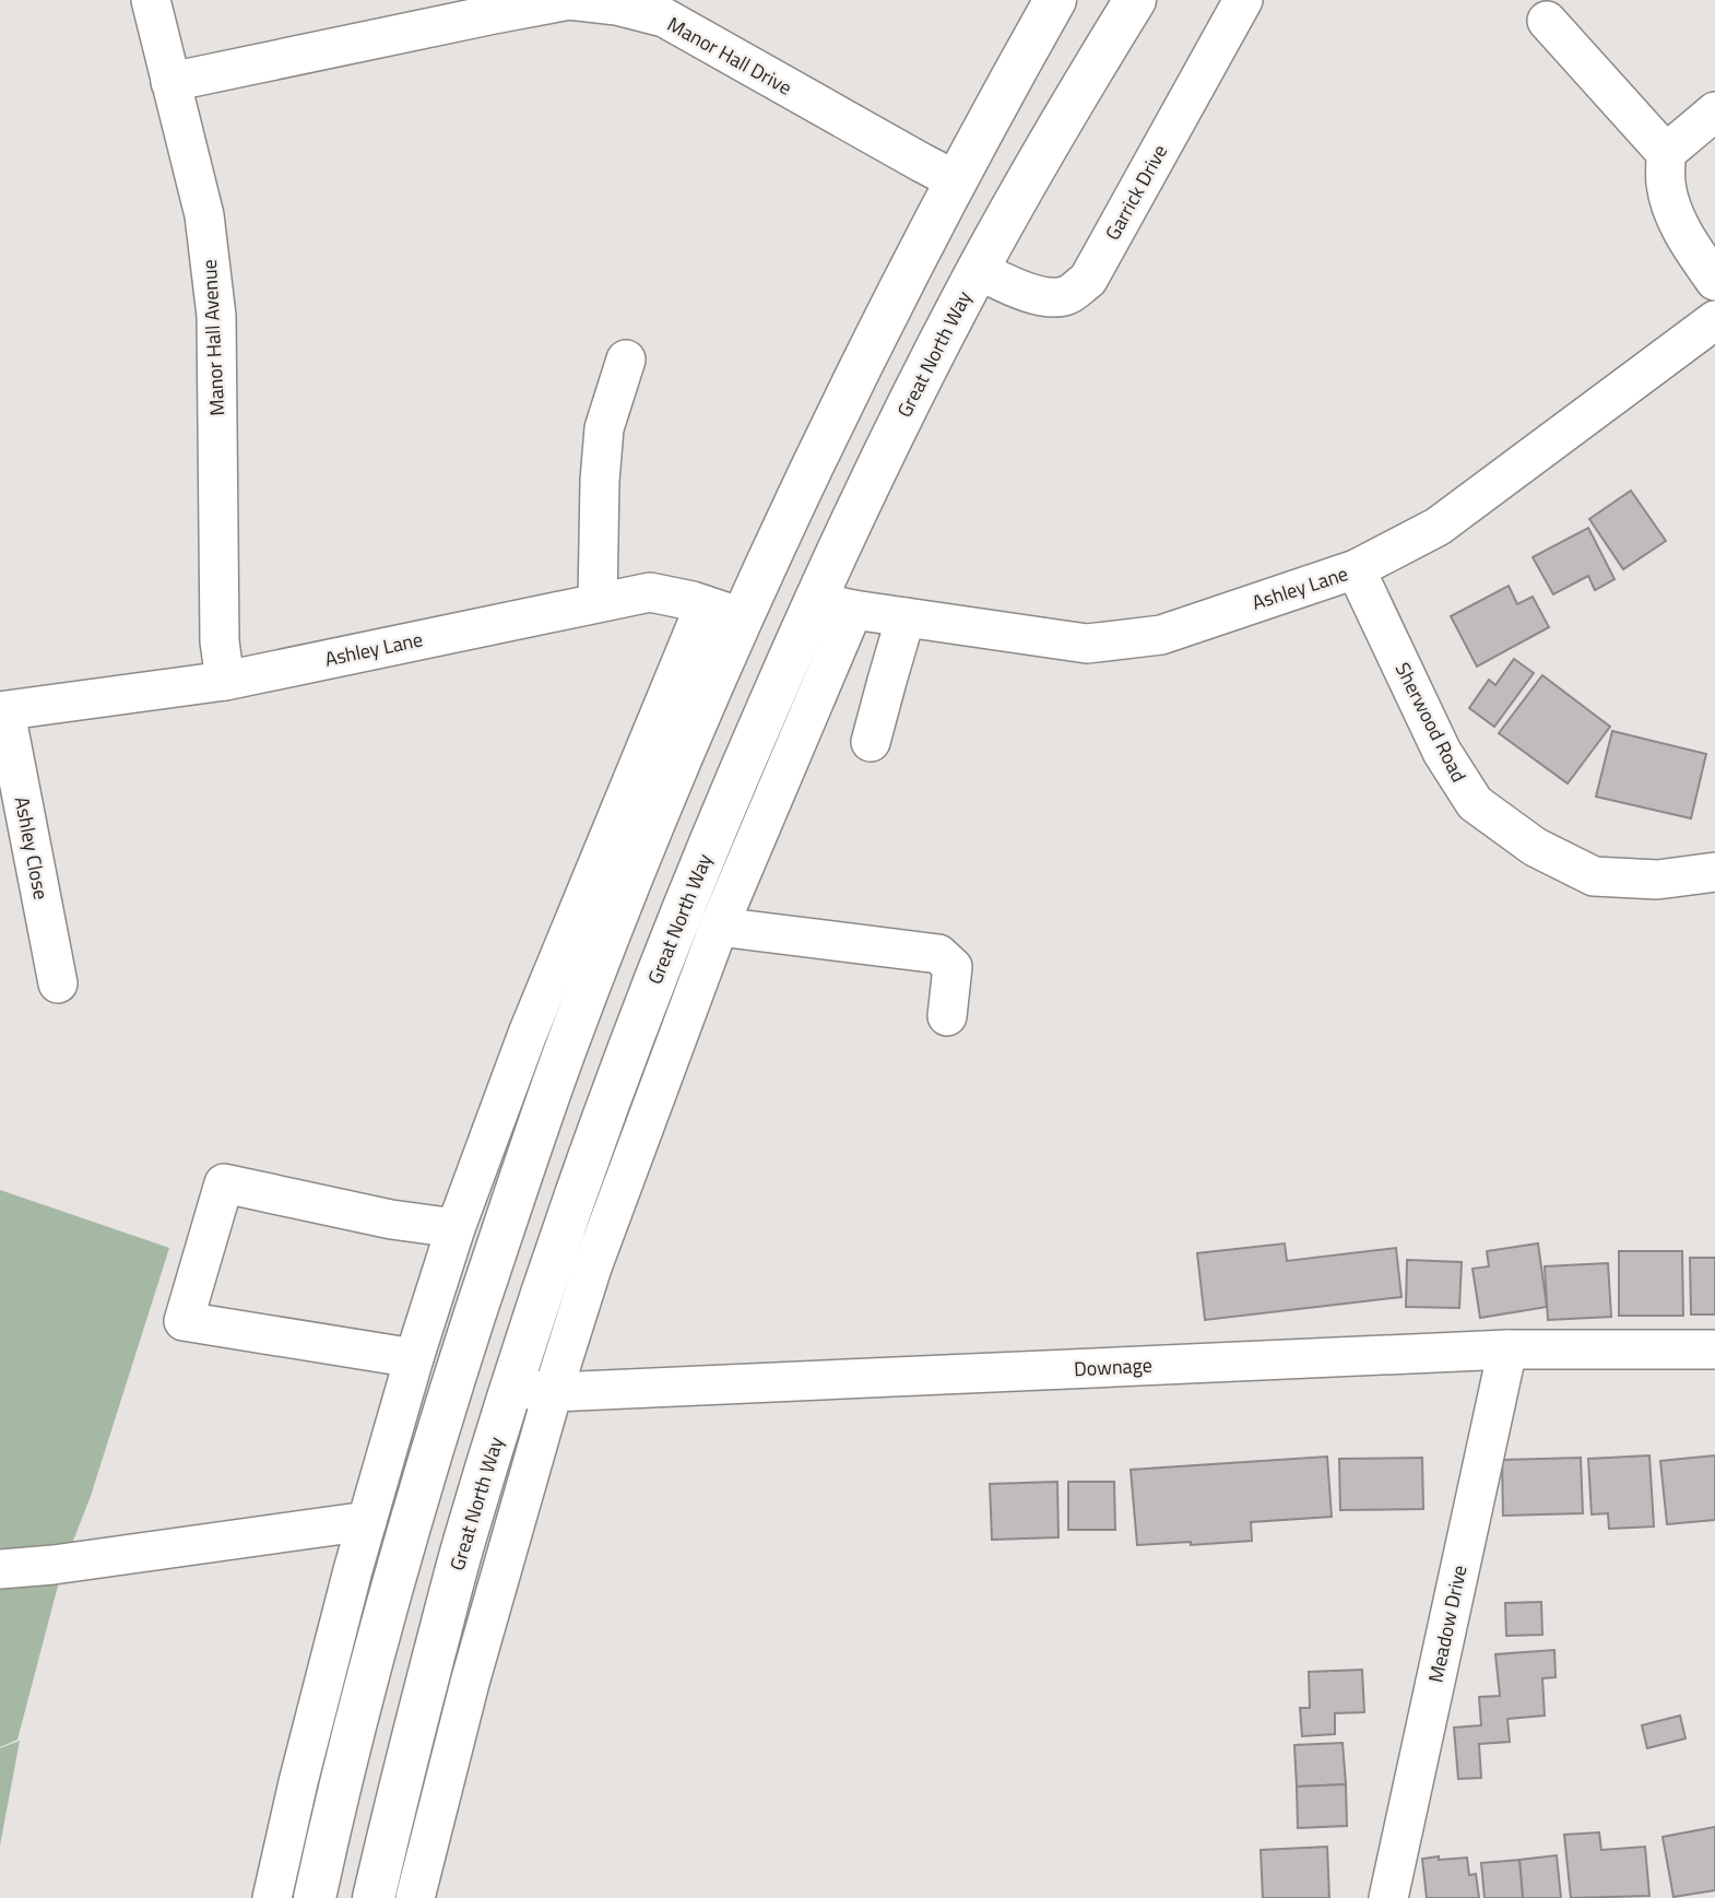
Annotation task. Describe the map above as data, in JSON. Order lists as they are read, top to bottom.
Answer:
{
  "streets": {
    "highway": ["Great North Way"],
    "street": [
      "Manor Hall Drive",
      "Garrick Drive",
      "Manor Hall Avenue",
      "Ashley Lane",
      "Sherwood Road",
      "Ashley Close",
      "Downage",
      "Meadow Drive"
    ]
  },
  "crossings": [
    ["Manor Hall Drive", "Manor Hall Avenue"],
    ["Garrick Drive", "Great North Way"],
    ["Manor Hall Avenue", "Ashley Lane"],
    ["Great North Way", "Ashley Lane"],
    ["Great North Way", "Downage"],
    ["Ashley Lane", "Sherwood Road"],
    ["Ashley Lane", "Ashley Close"],
    ["Downage", "Meadow Drive"]
  ]
}
